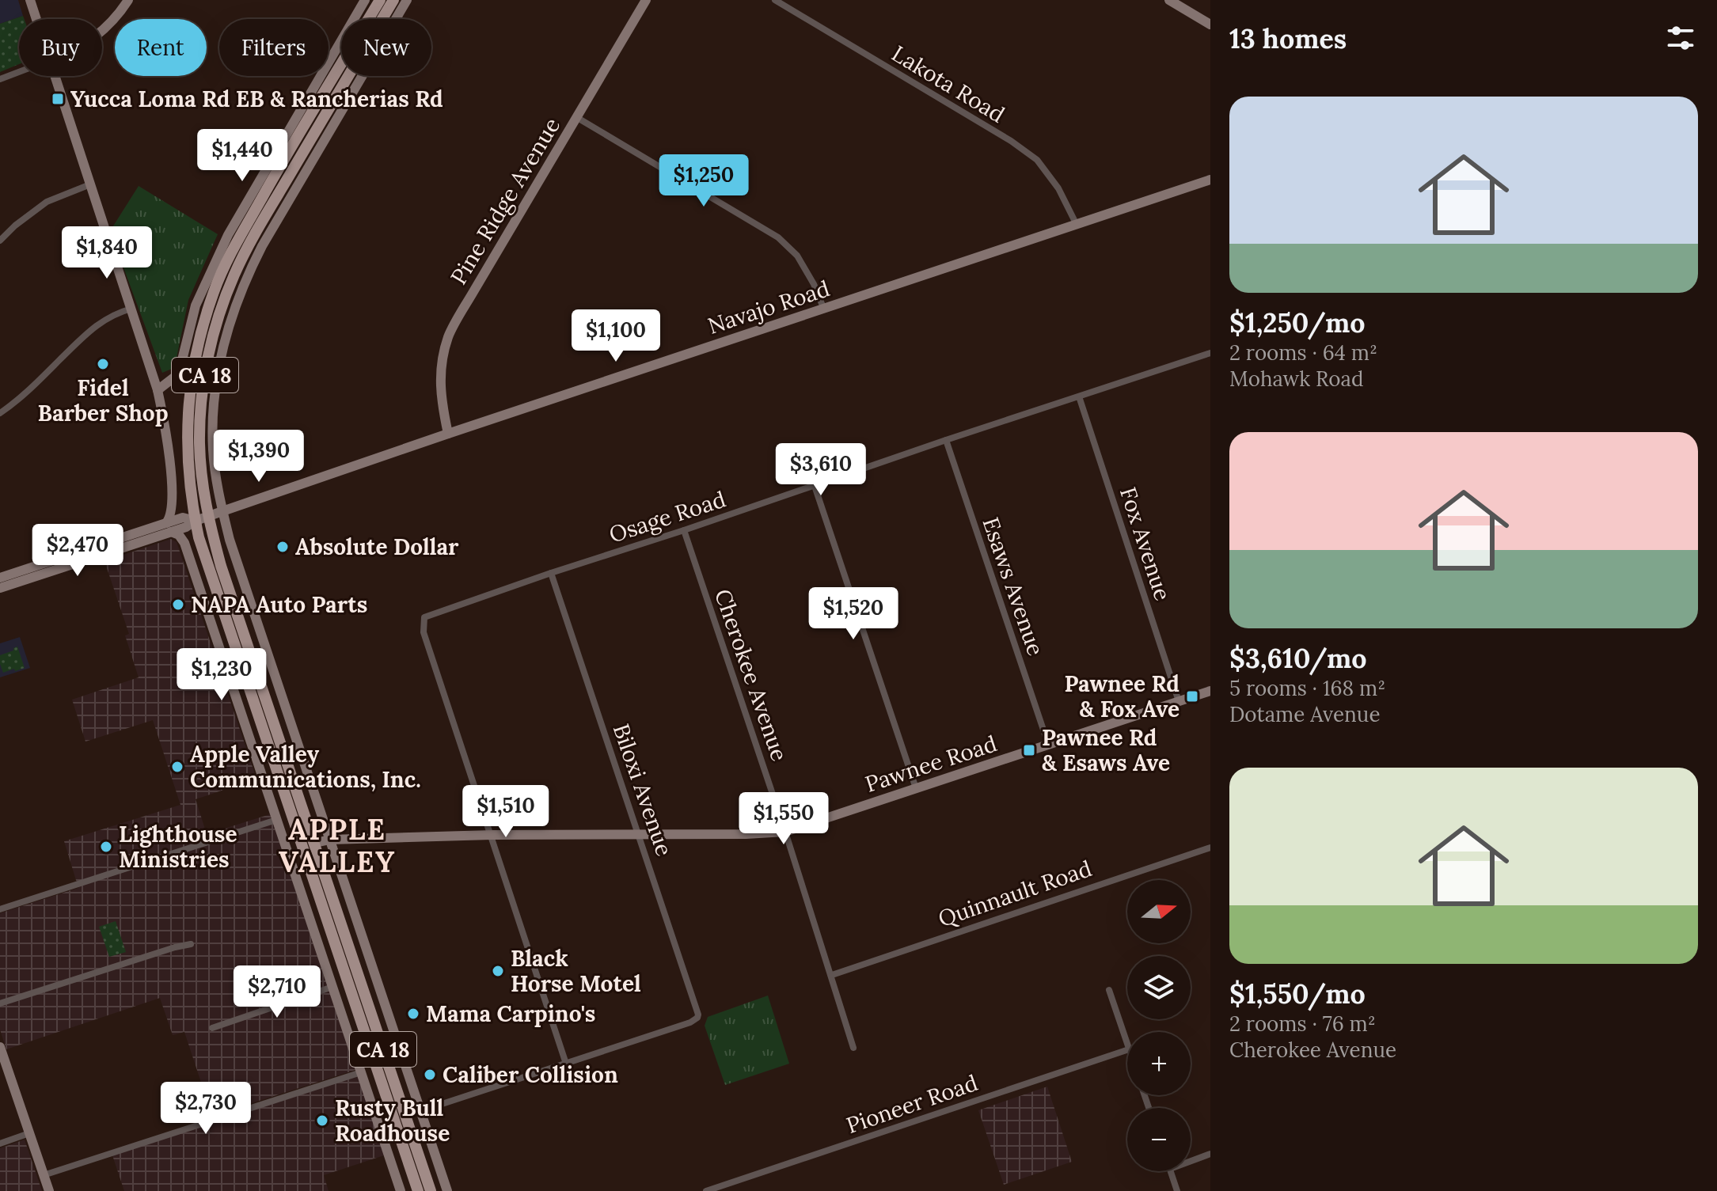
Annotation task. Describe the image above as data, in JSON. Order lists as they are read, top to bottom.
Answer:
{
  "streets": {
    "main road": ["CA 18"],
    "street": [
      "Lakota Road",
      "Pine Ridge Avenue",
      "Navajo Road",
      "Osage Road",
      "Fox Avenue",
      "Esaws Avenue",
      "Cherokee Avenue",
      "Pawnee Road",
      "Biloxi Avenue",
      "Quinnault Road",
      "Pioneer Road"
    ]
  },
  "crossings": [
    ["Lakota Road", "Navajo Road"],
    ["Pine Ridge Avenue", "Navajo Road"],
    ["Navajo Road", "CA 18"],
    ["CA 18", "Pawnee Road"],
    ["Osage Road", "Fox Avenue"],
    ["Osage Road", "Esaws Avenue"],
    ["Osage Road", "Cherokee Avenue"],
    ["Osage Road", "Pawnee Road"],
    ["Osage Road", "Biloxi Avenue"],
    ["Fox Avenue", "Pawnee Road"],
    ["Esaws Avenue", "Pawnee Road"],
    ["Cherokee Avenue", "Pawnee Road"],
    ["Cherokee Avenue", "Quinnault Road"],
    ["Pawnee Road", "Biloxi Avenue"]
  ],
  "districts": ["APPLE VALLEY"],
  "places": {
    "transit": ["Yucca Loma Rd EB & Rancherias Rd", "Pawnee Rd & Fox Ave", "Pawnee Rd & Esaws Ave"],
    "other": [
      "Fidel Barber Shop",
      "Absolute Dollar",
      "NAPA Auto Parts",
      "Apple Valley Communications, Inc.",
      "Lighthouse Ministries",
      "Black Horse Motel",
      "Mama Carpino's",
      "Caliber Collision",
      "Rusty Bull Roadhouse"
    ]
  },
  "north": "right",
  "page": {
    "heading": "13 homes",
    "chip": [
      "Buy",
      "Rent",
      "Filters",
      "New"
    ],
    "list": [
      {
        "name": "$1,250/mo",
        "note": "2 rooms · 64 m² · Mohawk Road"
      },
      {
        "name": "$3,610/mo",
        "note": "5 rooms · 168 m² · Dotame Avenue"
      },
      {
        "name": "$1,550/mo",
        "note": "2 rooms · 76 m² · Cherokee Avenue"
      }
    ],
    "price": [
      "$1,440",
      "$1,250",
      "$1,840",
      "$1,100",
      "$1,390",
      "$3,610",
      "$2,470",
      "$1,520",
      "$1,230",
      "$1,510",
      "$1,550",
      "$2,710",
      "$2,730"
    ],
    "map_buttons": ["+", "−"]
  }
}
